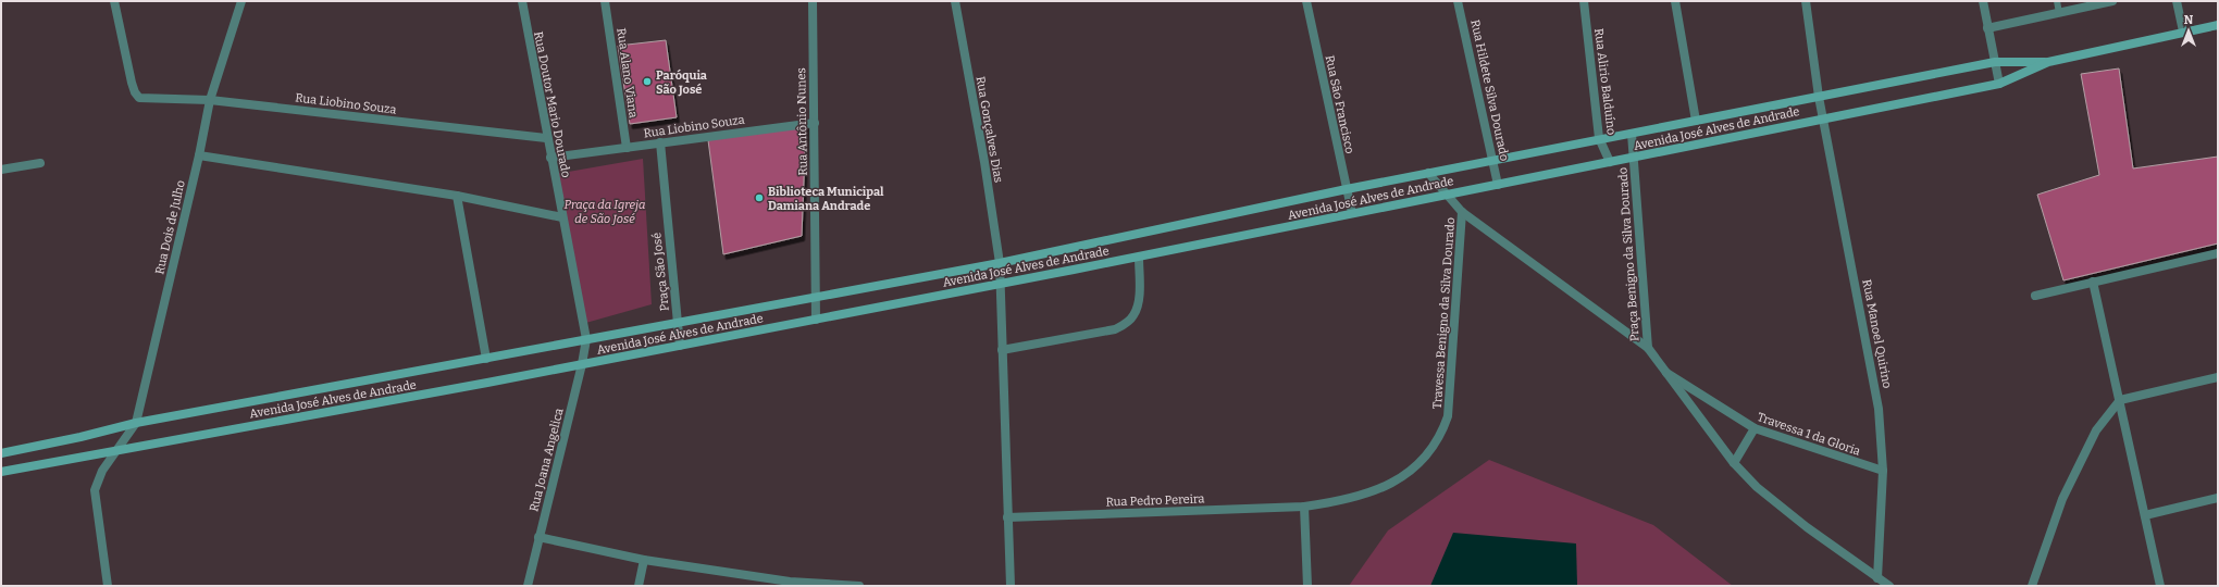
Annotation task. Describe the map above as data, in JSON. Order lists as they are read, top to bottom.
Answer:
{
  "streets": {
    "main road": ["Avenida José Alves de Andrade"],
    "street": [
      "Rua Alano Viana",
      "Rua Alirio Balduíno",
      "Rua Hildete Silva Dourado",
      "Rua Liobino Souza",
      "Rua Doutor Mario Dourado",
      "Rua São Francisco",
      "Rua Antônio Nunes",
      "Rua Gonçalves Dias",
      "Rua Dois de Julho",
      "Praça Benigno da Silva Dourado",
      "Praça São José",
      "Travessa Benigno da Silva Dourado",
      "Rua Manoel Quirino",
      "Travessa 1 da Gloria",
      "Rua Joana Angelica",
      "Rua Pedro Pereira"
    ]
  },
  "crossings": [
    ["Rua Alano Viana", "Rua Liobino Souza"],
    ["Rua Alirio Balduíno", "Avenida José Alves de Andrade"],
    ["Rua Hildete Silva Dourado", "Avenida José Alves de Andrade"],
    ["Rua Liobino Souza", "Rua Doutor Mario Dourado"],
    ["Rua Liobino Souza", "Rua Antônio Nunes"],
    ["Rua Liobino Souza", "Rua Dois de Julho"],
    ["Rua Liobino Souza", "Praça São José"],
    ["Rua Doutor Mario Dourado", "Avenida José Alves de Andrade"],
    ["Rua Doutor Mario Dourado", "Rua Joana Angelica"],
    ["Rua São Francisco", "Avenida José Alves de Andrade"],
    ["Rua Antônio Nunes", "Avenida José Alves de Andrade"],
    ["Avenida José Alves de Andrade", "Rua Gonçalves Dias"],
    ["Avenida José Alves de Andrade", "Rua Dois de Julho"],
    ["Avenida José Alves de Andrade", "Praça Benigno da Silva Dourado"],
    ["Avenida José Alves de Andrade", "Praça São José"],
    ["Avenida José Alves de Andrade", "Rua Manoel Quirino"],
    ["Avenida José Alves de Andrade", "Rua Joana Angelica"],
    ["Travessa Benigno da Silva Dourado", "Rua Pedro Pereira"],
    ["Rua Manoel Quirino", "Travessa 1 da Gloria"]
  ],
  "parks": ["Praça da Igreja de São José"],
  "places": ["Paróquia São José", "Biblioteca Municipal Damiana Andrade"],
  "north": "top"
}
